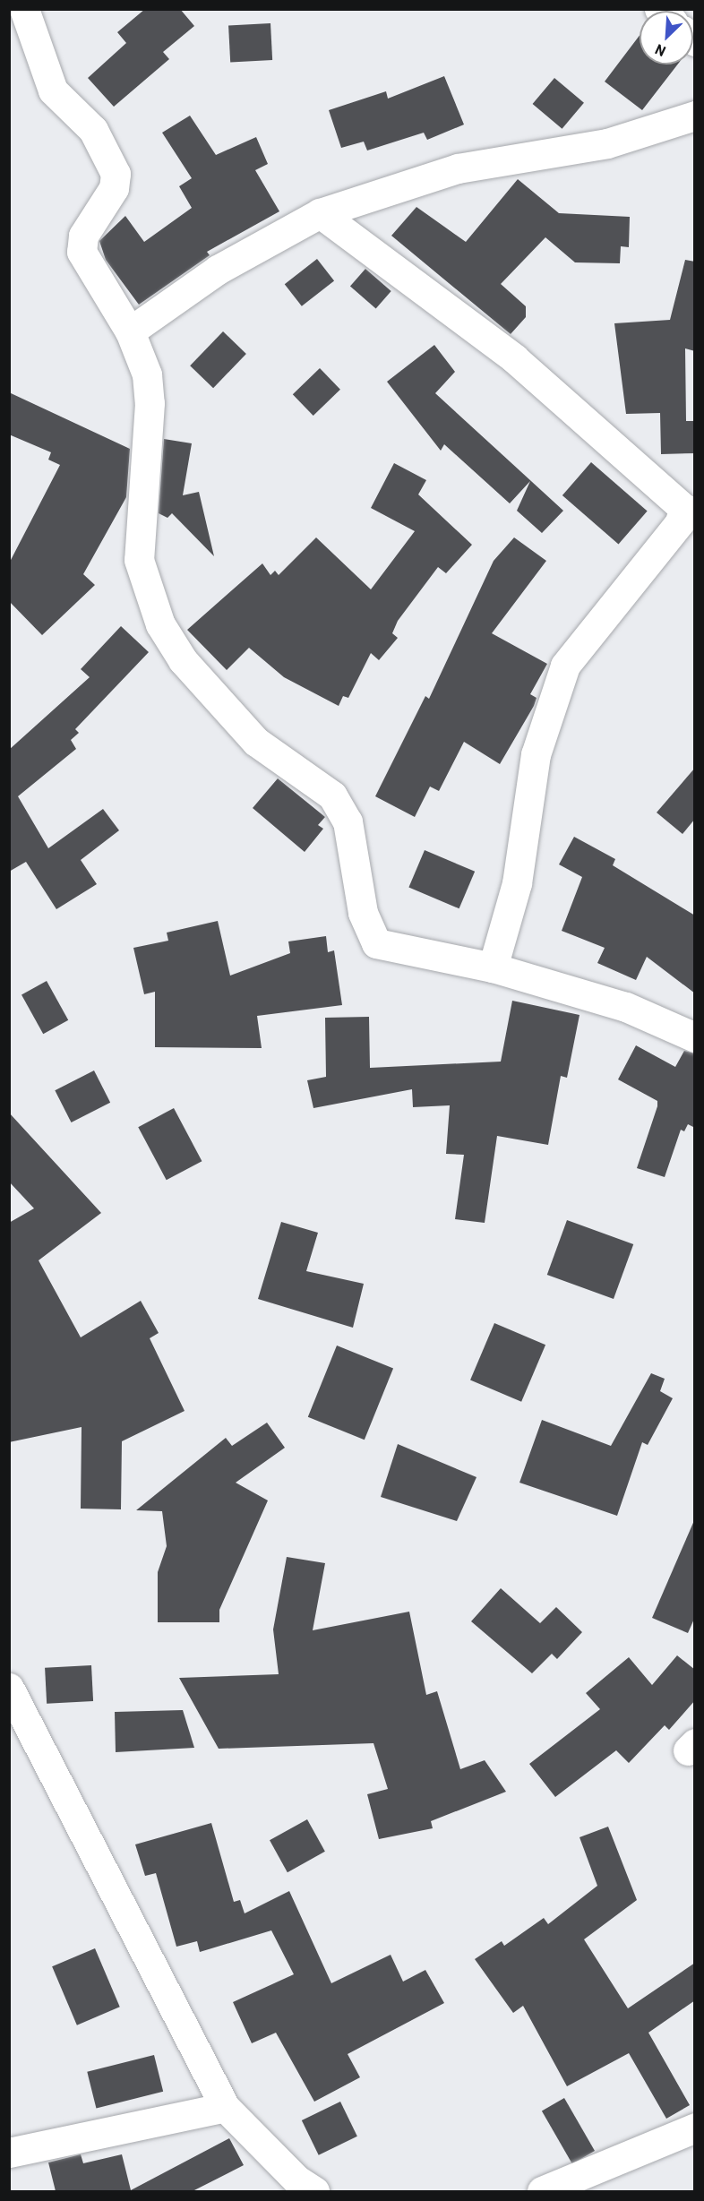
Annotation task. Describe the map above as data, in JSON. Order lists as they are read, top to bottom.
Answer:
{
  "north": "bottom left"
}
